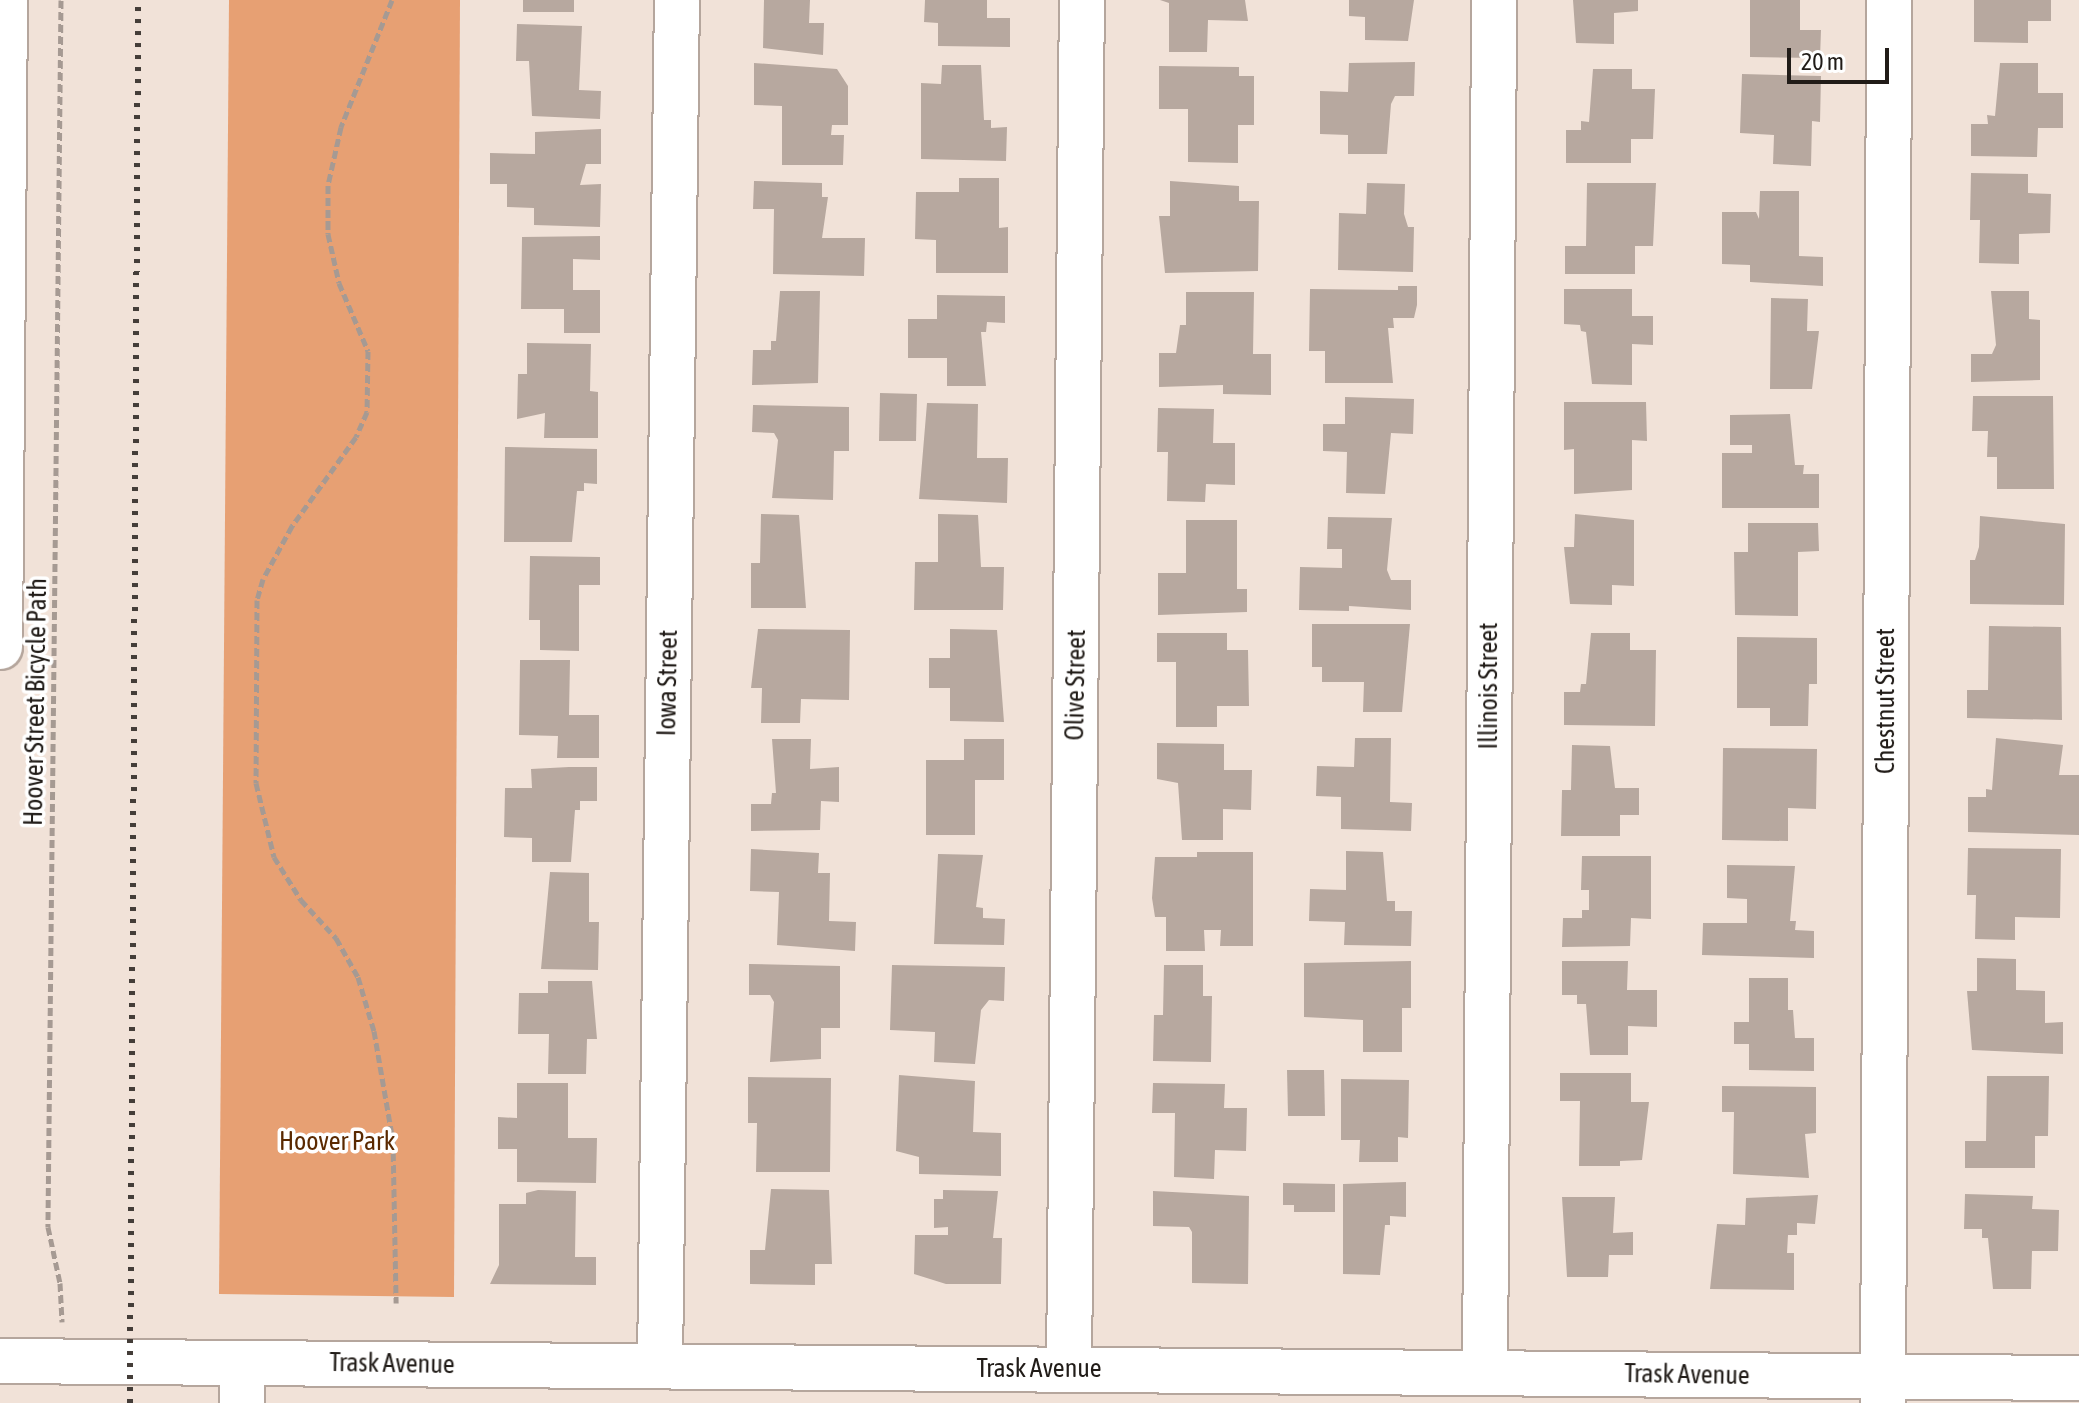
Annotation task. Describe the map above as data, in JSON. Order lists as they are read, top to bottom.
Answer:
{
  "streets": {
    "street": [
      "Iowa Street",
      "Olive Street",
      "Illinois Street",
      "Chestnut Street",
      "Trask Avenue"
    ],
    "path": ["Hoover Street Bicycle Path"]
  },
  "crossings": [
    ["Iowa Street", "Trask Avenue"],
    ["Olive Street", "Trask Avenue"],
    ["Illinois Street", "Trask Avenue"],
    ["Chestnut Street", "Trask Avenue"],
    ["Hoover Street Bicycle Path", "Trask Avenue"]
  ],
  "parks": ["Hoover Park"],
  "scale_bar": "20 m"
}
